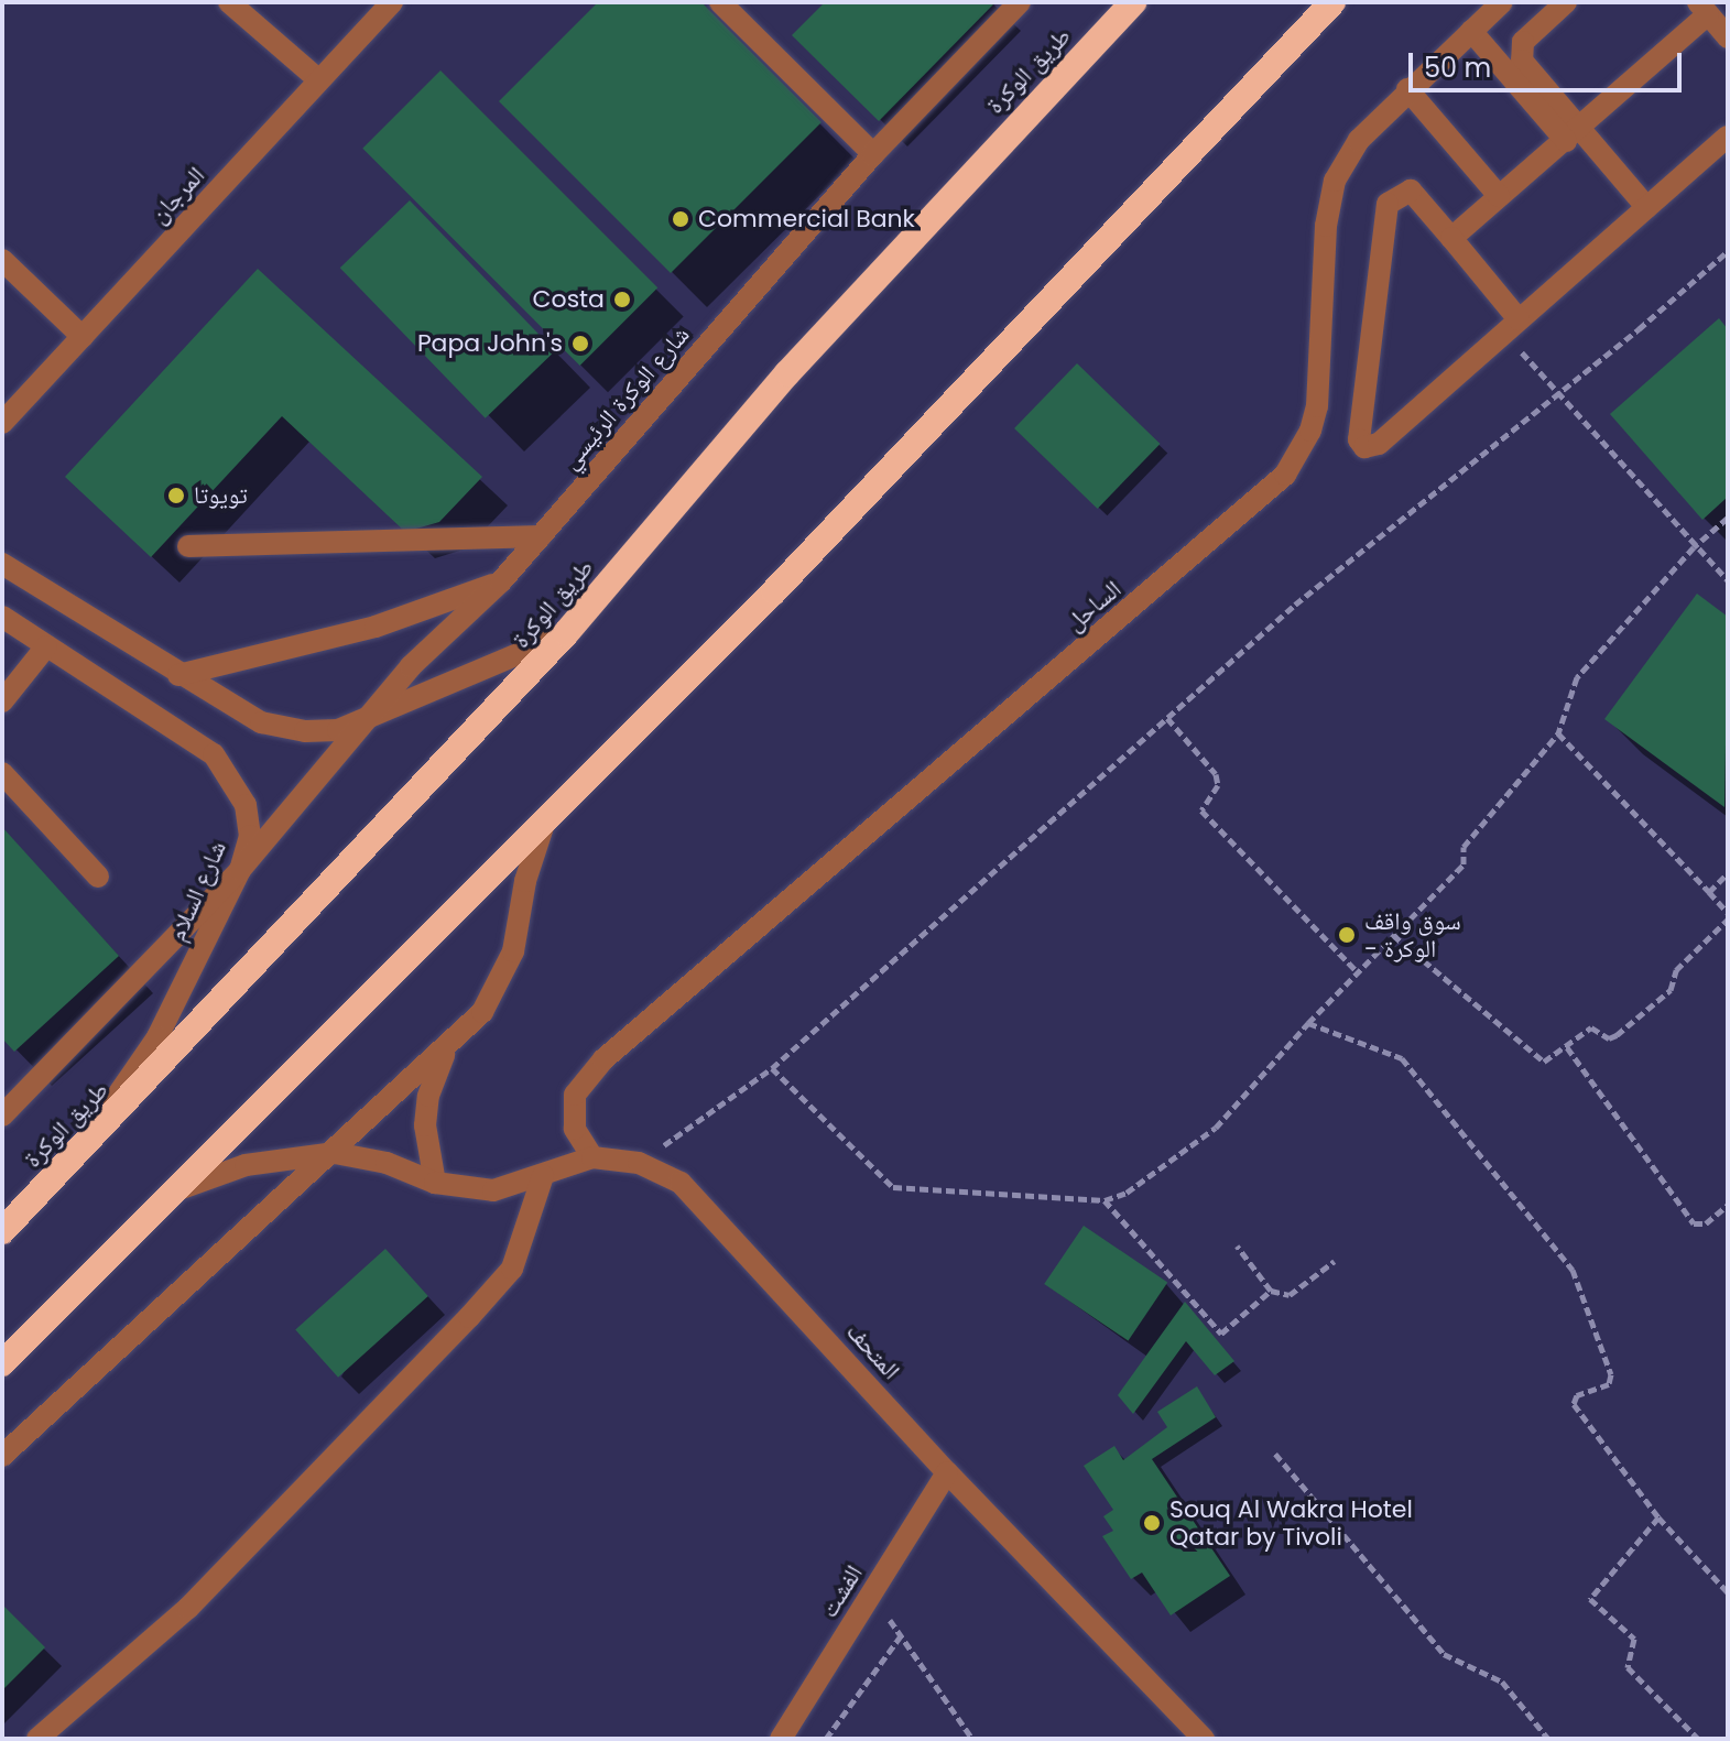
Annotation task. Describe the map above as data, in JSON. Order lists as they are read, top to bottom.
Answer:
{
  "streets": {
    "highway": ["طريق الوكرة"],
    "street": [
      "المرجان",
      "شارع الوكرة الرئيسي",
      "الساحل",
      "شارع السلام",
      "المتحف",
      "الفشت"
    ]
  },
  "crossings": [
    ["طريق الوكرة", "شارع السلام"],
    ["الساحل", "المتحف"],
    ["المتحف", "الفشت"]
  ],
  "places": [
    "Commercial Bank",
    "Costa",
    "Papa John's",
    "تويوتا",
    "سوق واقف - الوكرة",
    "Souq Al Wakra Hotel Qatar by Tivoli"
  ],
  "scale_bar": "50 m"
}
